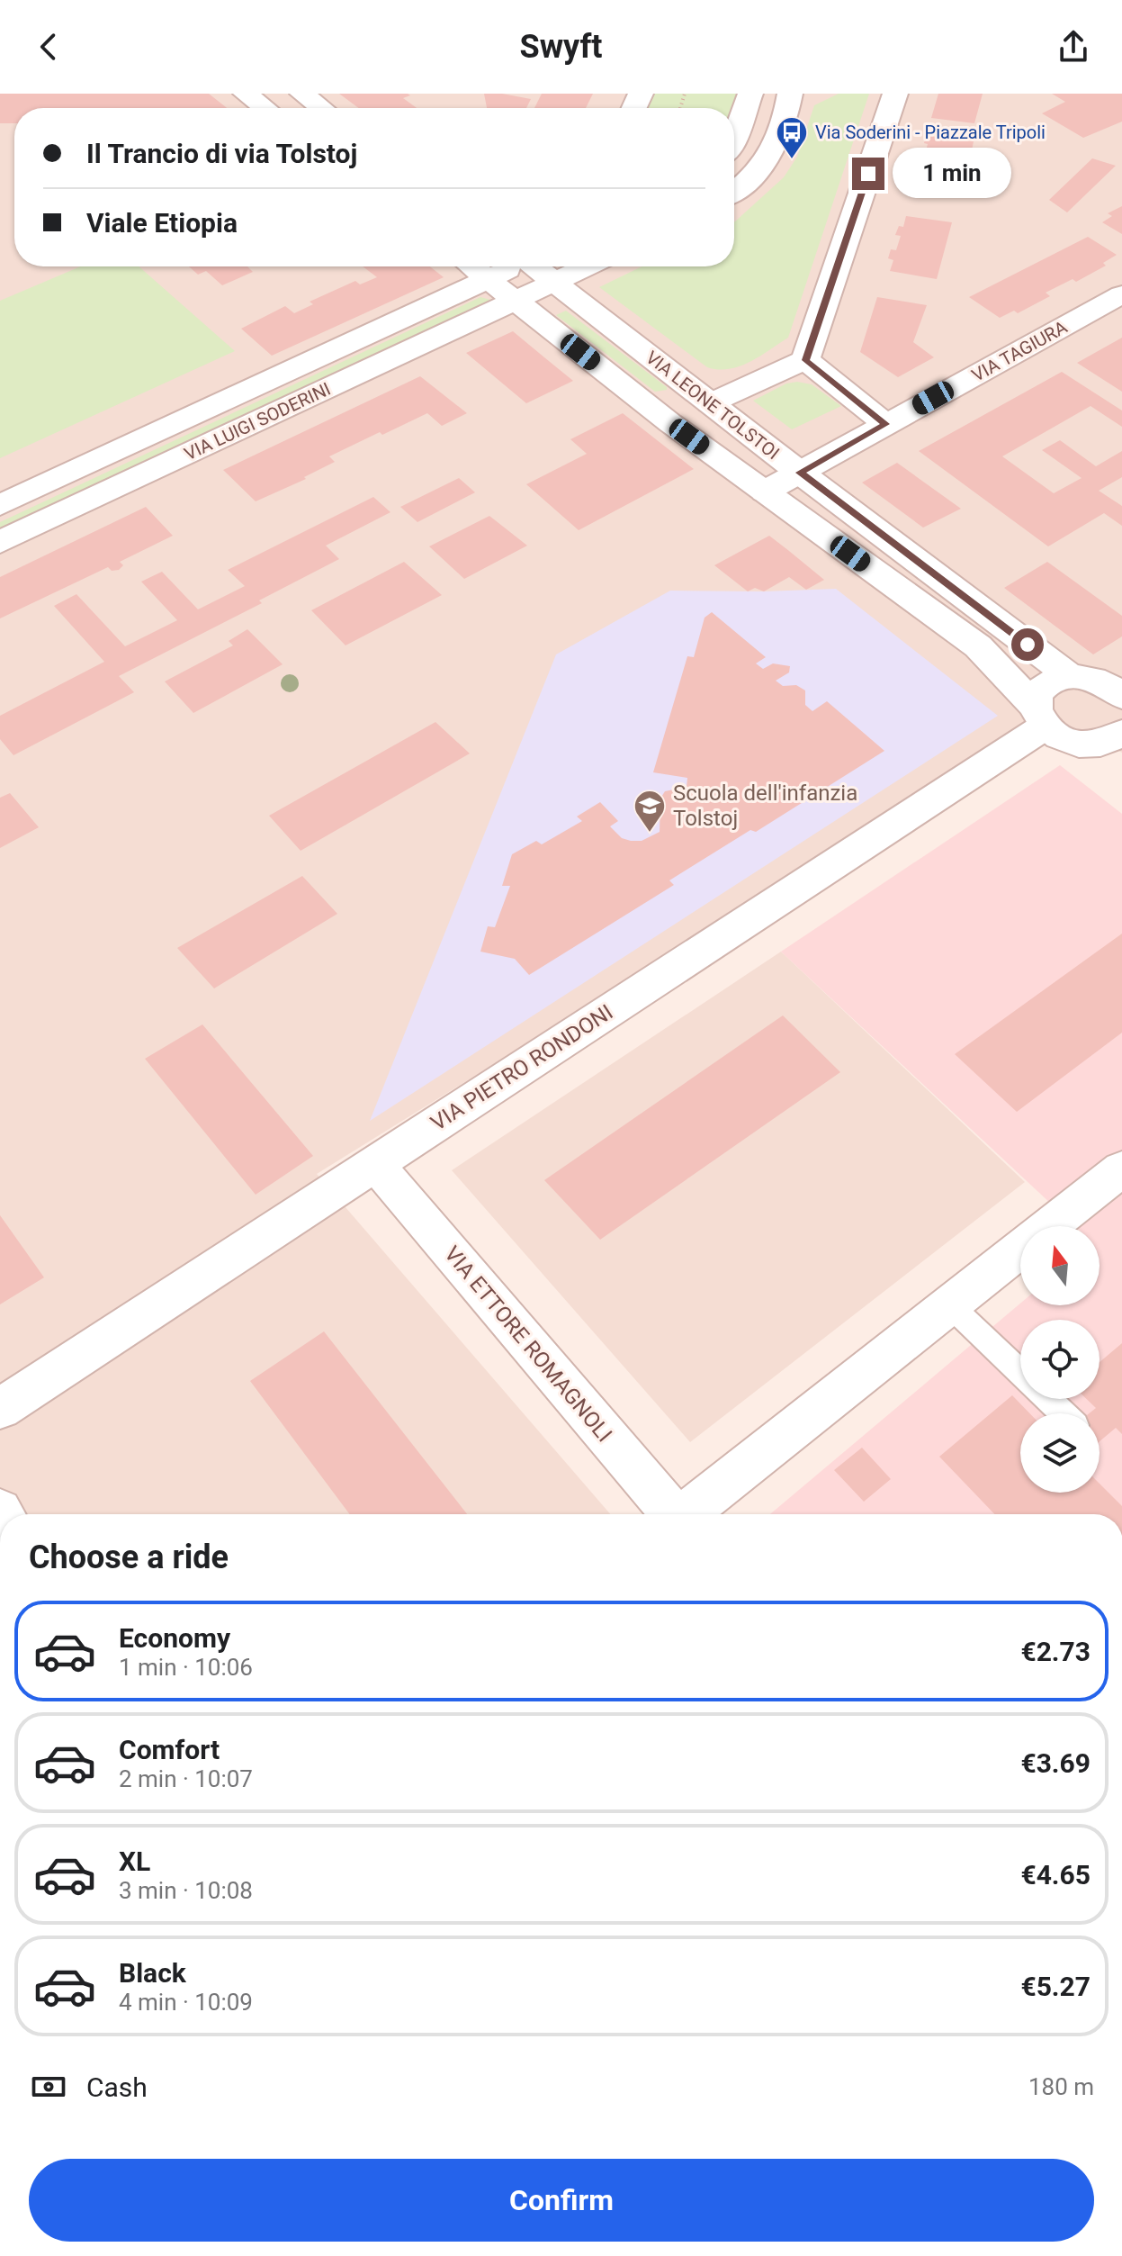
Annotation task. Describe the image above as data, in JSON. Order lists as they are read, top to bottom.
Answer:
{
  "streets": {
    "street": [
      "VIA TAGIURA",
      "VIA LEONE TOLSTOI",
      "VIA LUIGI SODERINI",
      "VIA PIETRO RONDONI",
      "VIA ETTORE ROMAGNOLI"
    ]
  },
  "crossings": [
    ["VIA TAGIURA", "VIA LEONE TOLSTOI"],
    ["VIA LEONE TOLSTOI", "VIA LUIGI SODERINI"],
    ["VIA LEONE TOLSTOI", "VIA PIETRO RONDONI"],
    ["VIA PIETRO RONDONI", "VIA ETTORE ROMAGNOLI"]
  ],
  "places": {
    "bus stop": ["Via Soderini - Piazzale Tripoli"],
    "school or university": ["Scuola dell'infanzia Tolstoj"]
  },
  "north": "top",
  "page": {
    "header": "Swyft",
    "banner": ["Il Trancio di via Tolstoj", "Viale Etiopia"],
    "bubble": "1 min",
    "heading": "Choose a ride",
    "list": [
      {
        "name": "Economy",
        "note": "1 min · 10:06",
        "value": "€2.73"
      },
      {
        "name": "Comfort",
        "note": "2 min · 10:07",
        "value": "€3.69"
      },
      {
        "name": "XL",
        "note": "3 min · 10:08",
        "value": "€4.65"
      },
      {
        "name": "Black",
        "note": "4 min · 10:09",
        "value": "€5.27"
      }
    ],
    "pay": ["Cash", "180 m"],
    "buttons": "Confirm"
  }
}
